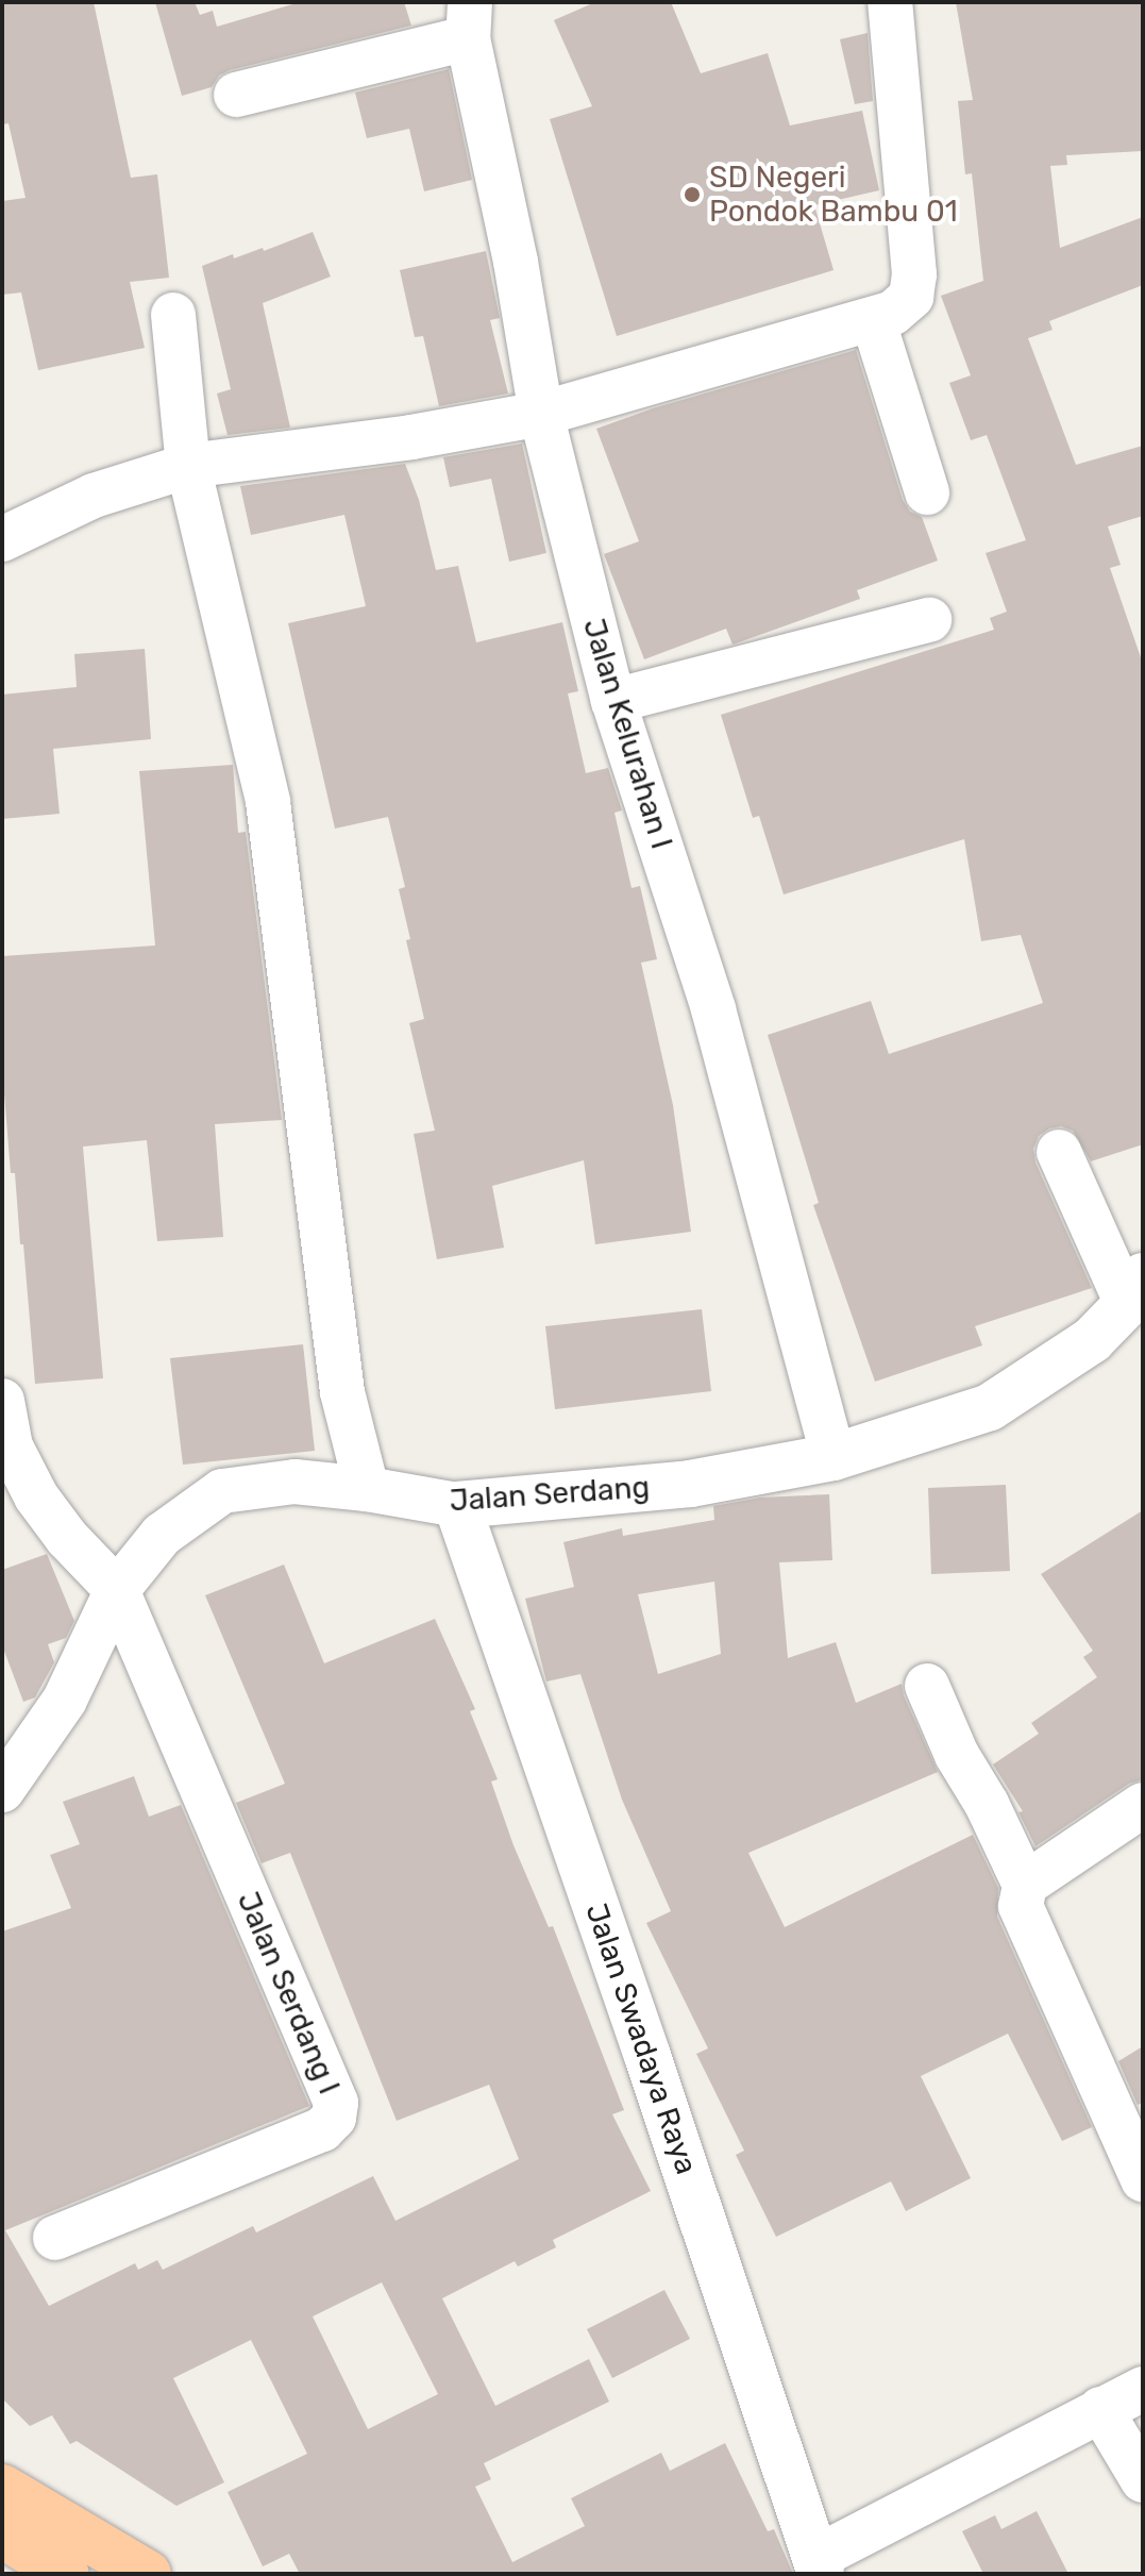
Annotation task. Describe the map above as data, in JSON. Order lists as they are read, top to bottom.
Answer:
{
  "streets": {
    "street": [
      "Jalan Kelurahan I",
      "Jalan Serdang",
      "Jalan Serdang I",
      "Jalan Swadaya Raya"
    ]
  },
  "crossings": [
    ["Jalan Kelurahan I", "Jalan Serdang"],
    ["Jalan Serdang", "Jalan Serdang I"],
    ["Jalan Serdang", "Jalan Swadaya Raya"]
  ],
  "places": ["SD Negeri Pondok Bambu 01"]
}
